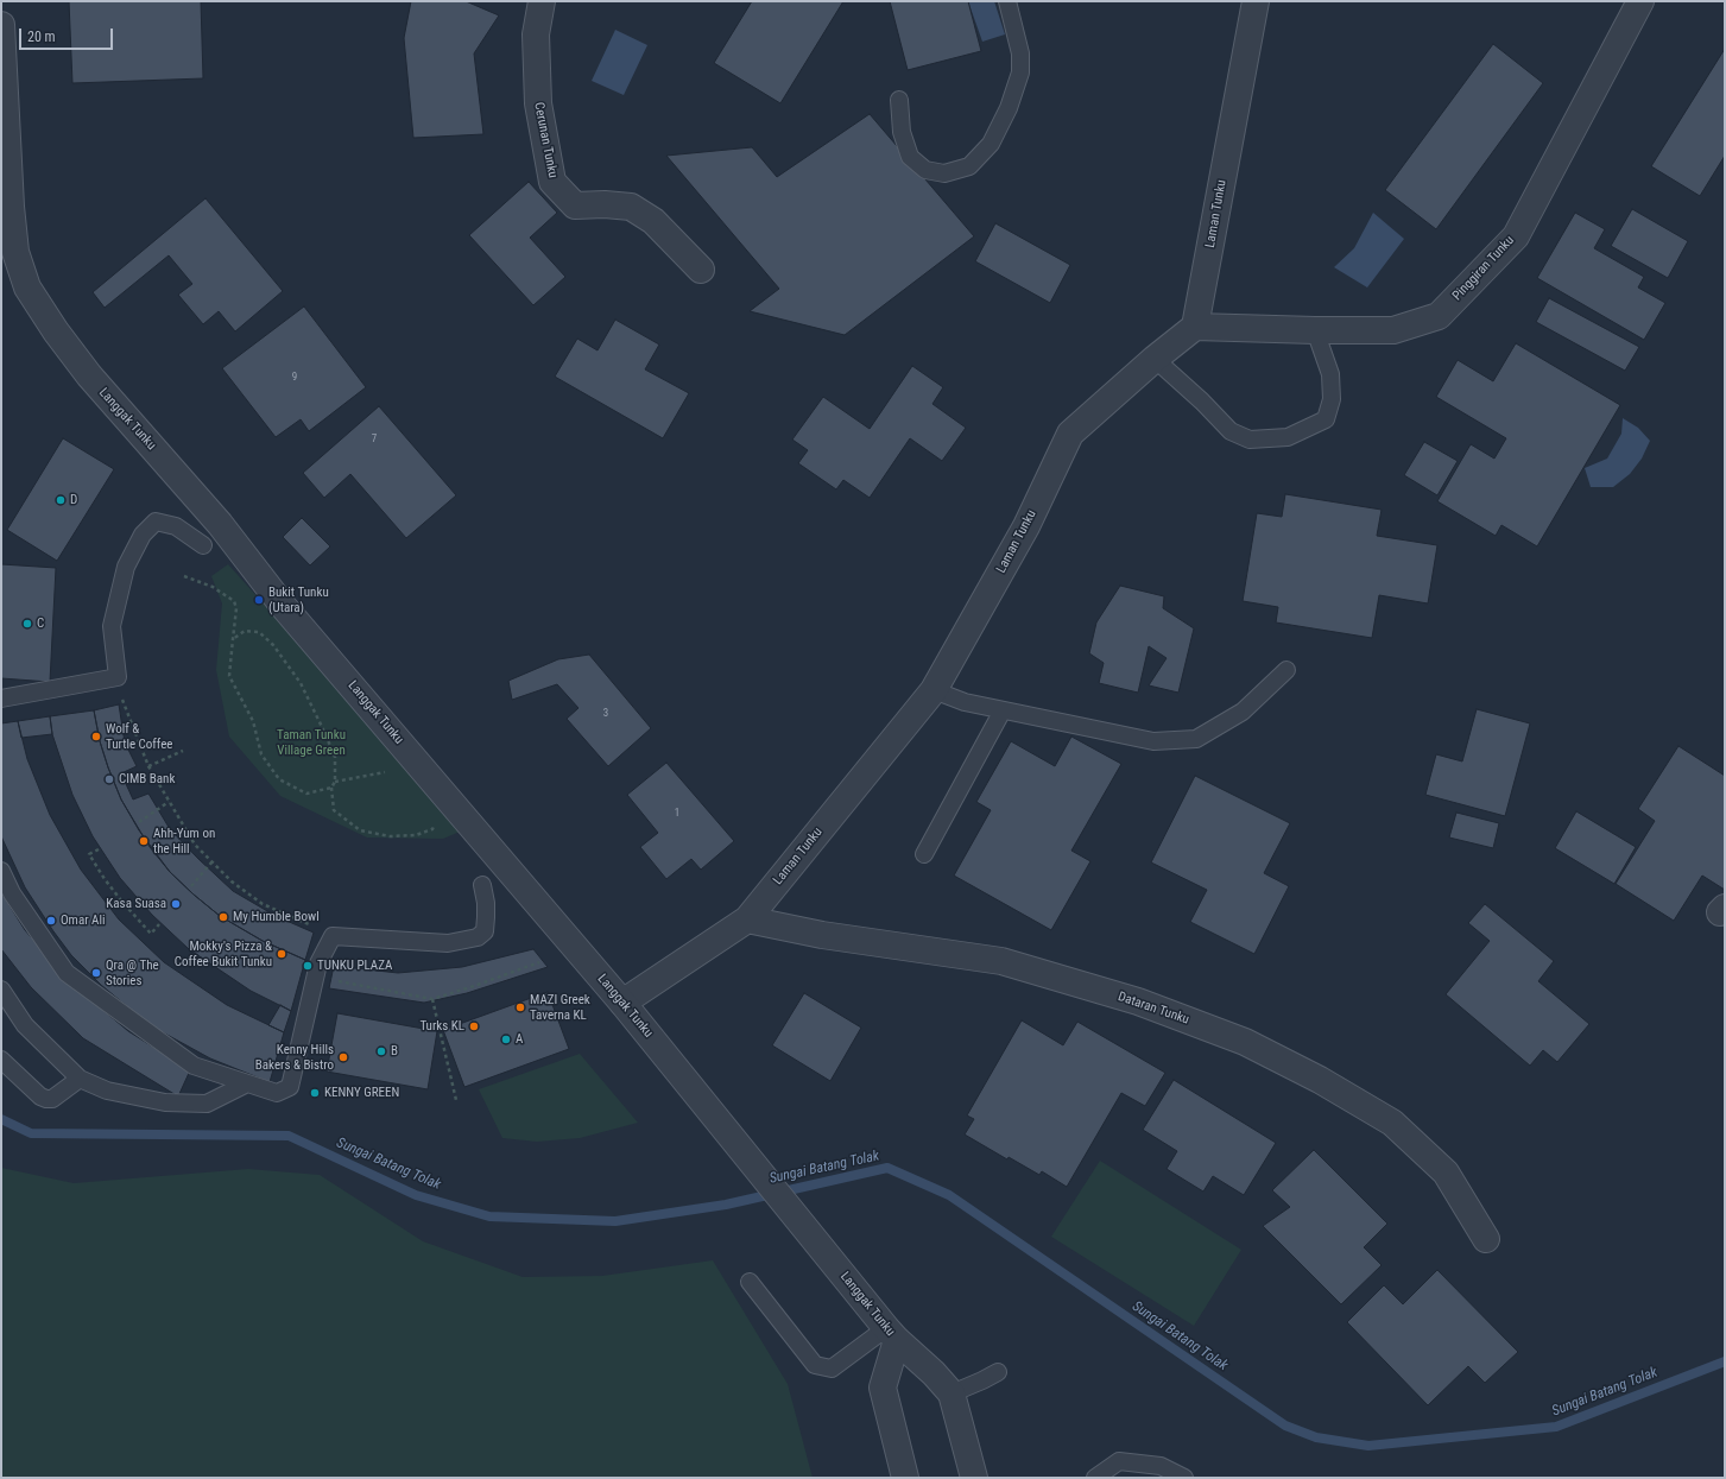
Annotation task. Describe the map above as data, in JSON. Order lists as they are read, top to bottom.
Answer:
{
  "streets": {
    "street": [
      "Cerunan Tunku",
      "Laman Tunku",
      "Pinggiran Tunku",
      "Langgak Tunku",
      "Dataran Tunku"
    ]
  },
  "crossings": [
    ["Laman Tunku", "Pinggiran Tunku"],
    ["Laman Tunku", "Langgak Tunku"],
    ["Laman Tunku", "Dataran Tunku"]
  ],
  "water": ["Sungai Batang Tolak"],
  "parks": ["Taman Tunku Village Green"],
  "places": [
    "D",
    "Bukit Tunku (Utara)",
    "C",
    "Wolf & Turtle Coffee",
    "CIMB Bank",
    "Ahh-Yum on the Hill",
    "Kasa Suasa",
    "My Humble Bowl",
    "Omar Ali",
    "Mokky's Pizza & Coffee Bukit Tunku",
    "TUNKU PLAZA",
    "Qra @ The Stories",
    "MAZI Greek Taverna KL",
    "Turks KL",
    "A",
    "B",
    "Kenny Hills Bakers & Bistro",
    "KENNY GREEN"
  ],
  "house_numbers": [
    "9",
    "7",
    "3",
    "1"
  ],
  "scale_bar": "20 m"
}
